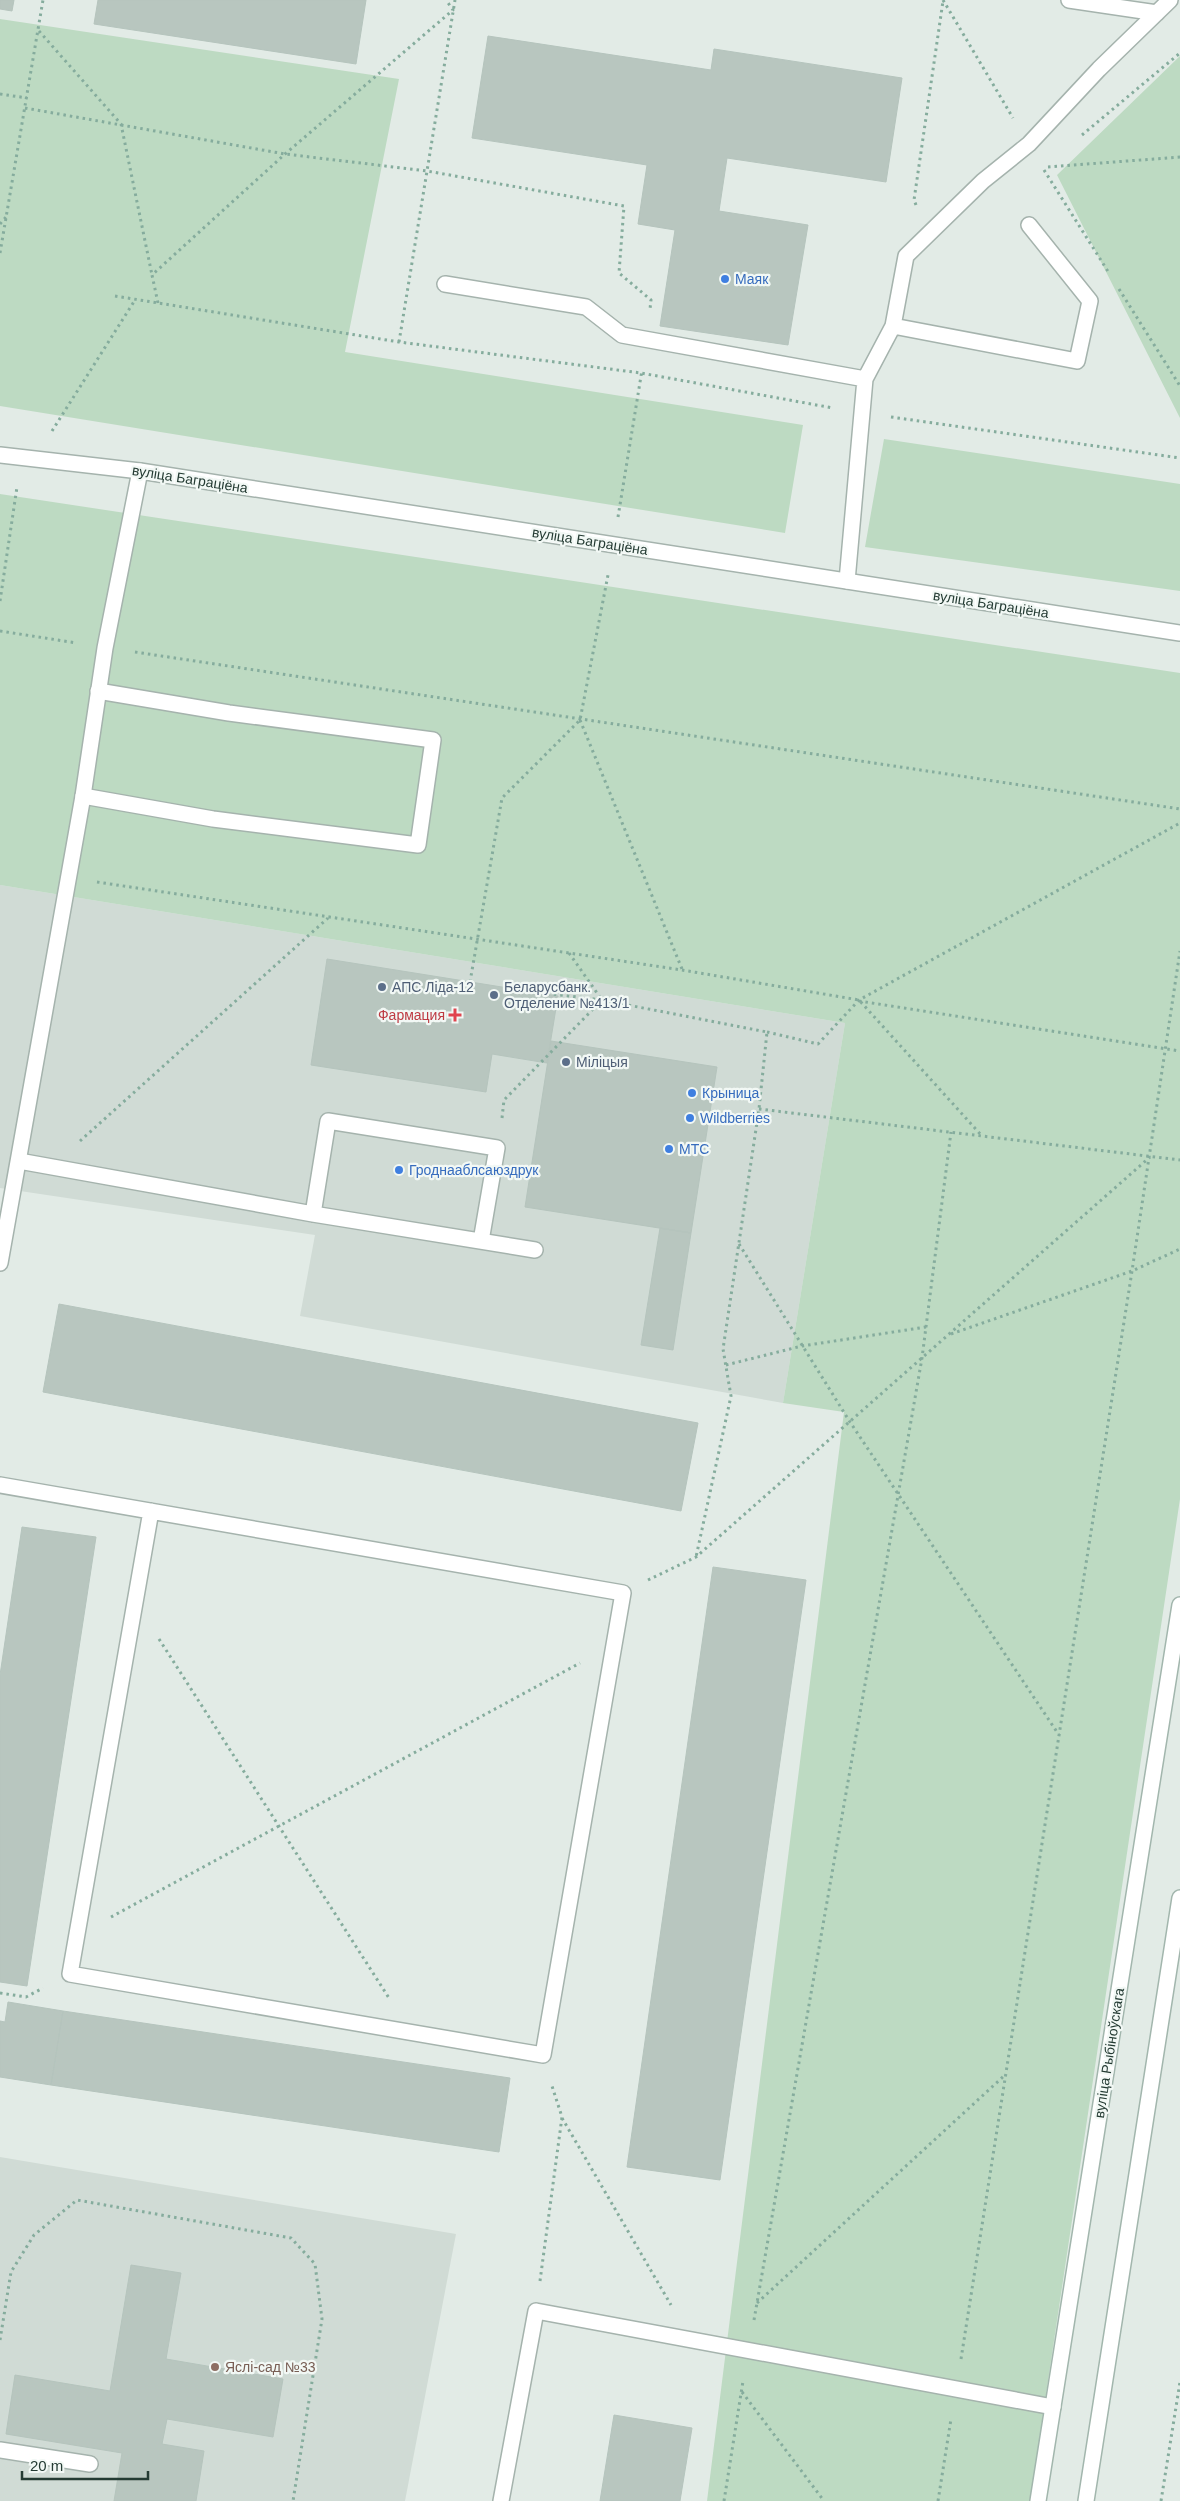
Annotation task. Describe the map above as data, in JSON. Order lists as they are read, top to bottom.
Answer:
{
  "streets": {
    "street": ["вуліца Баграціёна", "вуліца Рыбіноўскага"]
  },
  "places": {
    "other": [
      "Маяк",
      "АПС Ліда-12",
      "Беларусбанк. Отделение №413/1",
      "Міліцыя",
      "Крыница",
      "Wildberries",
      "МТС",
      "Гроднааблсаюздрук",
      "Яслі-сад №33"
    ],
    "health": ["Фармация"]
  },
  "scale_bar": "20 m"
}
